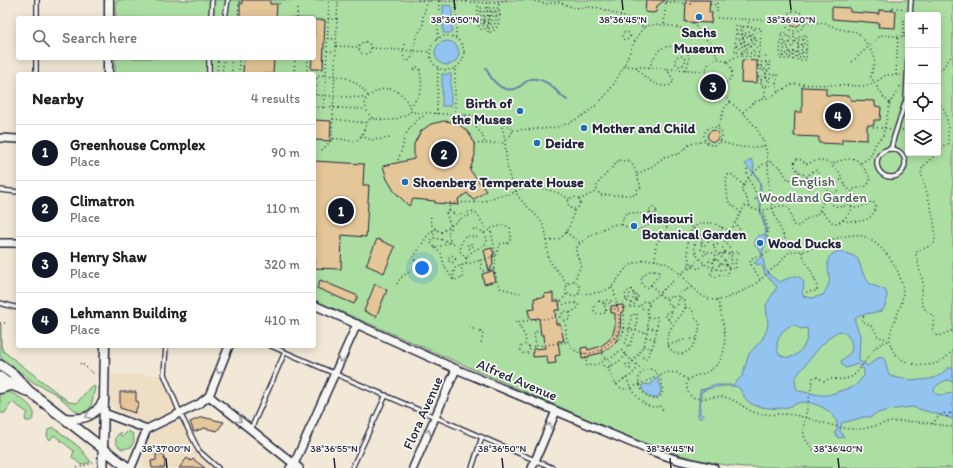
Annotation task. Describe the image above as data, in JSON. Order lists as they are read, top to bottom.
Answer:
{
  "streets": {
    "street": ["Alfred Avenue", "Flora Avenue"]
  },
  "crossings": [
    ["Alfred Avenue", "Flora Avenue"]
  ],
  "one_way": ["Flora Avenue"],
  "parks": ["English Woodland Garden"],
  "places": [
    "Sachs Museum",
    "Birth of the Muses",
    "Mother and Child",
    "Deidre",
    "Shoenberg Temperate House",
    "Missouri Botanical Garden",
    "Wood Ducks"
  ],
  "page": {
    "map_buttons": ["+", "−"],
    "search": "Search here",
    "pins": [
      "3",
      "4",
      "2",
      "1"
    ],
    "heading": ["Nearby", "4 results"],
    "list": [
      {
        "mark": "1",
        "name": "Greenhouse Complex",
        "note": "Place",
        "value": "90 m"
      },
      {
        "mark": "2",
        "name": "Climatron",
        "note": "Place",
        "value": "110 m"
      },
      {
        "mark": "3",
        "name": "Henry Shaw",
        "note": "Place",
        "value": "320 m"
      },
      {
        "mark": "4",
        "name": "Lehmann Building",
        "note": "Place",
        "value": "410 m"
      }
    ]
  },
  "coordinates": [
    "38°36'50\"N",
    "38°36'45\"N",
    "38°36'40\"N",
    "38°37'00\"N",
    "38°36'55\"N"
  ]
}
